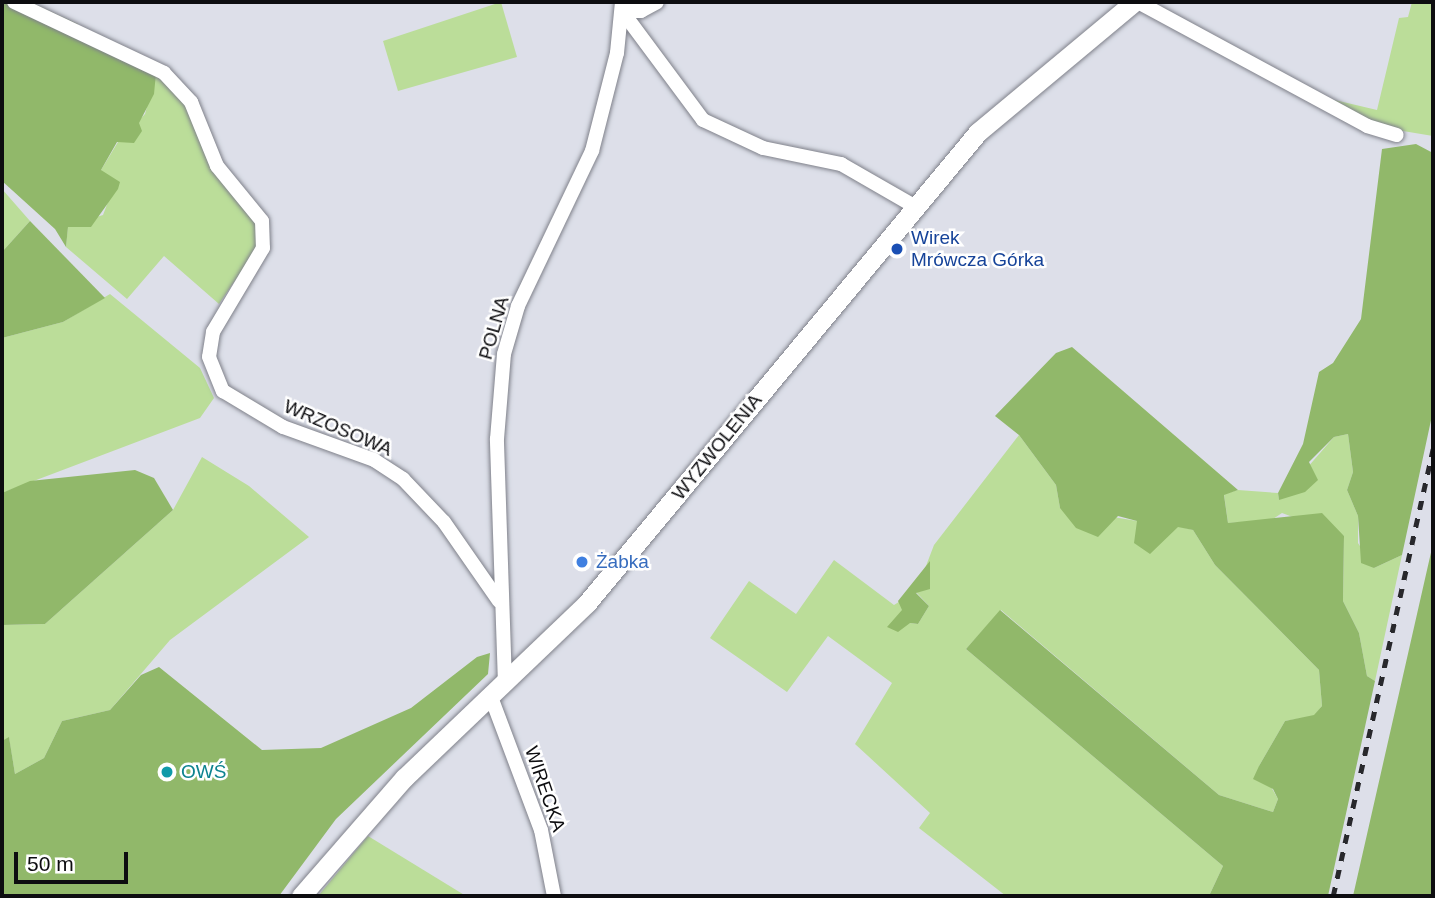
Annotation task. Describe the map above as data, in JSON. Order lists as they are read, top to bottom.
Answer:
{
  "streets": {
    "street": [
      "POLNA",
      "WRZOSOWA",
      "WYZWOLENIA",
      "WIRECKA"
    ]
  },
  "crossings": [
    ["POLNA", "WRZOSOWA"],
    ["POLNA", "WYZWOLENIA"],
    ["POLNA", "WIRECKA"],
    ["WYZWOLENIA", "WIRECKA"]
  ],
  "places": ["Wirek Mrówcza Górka", "Żabka", "OWŚ"],
  "scale_bar": "50 m"
}
